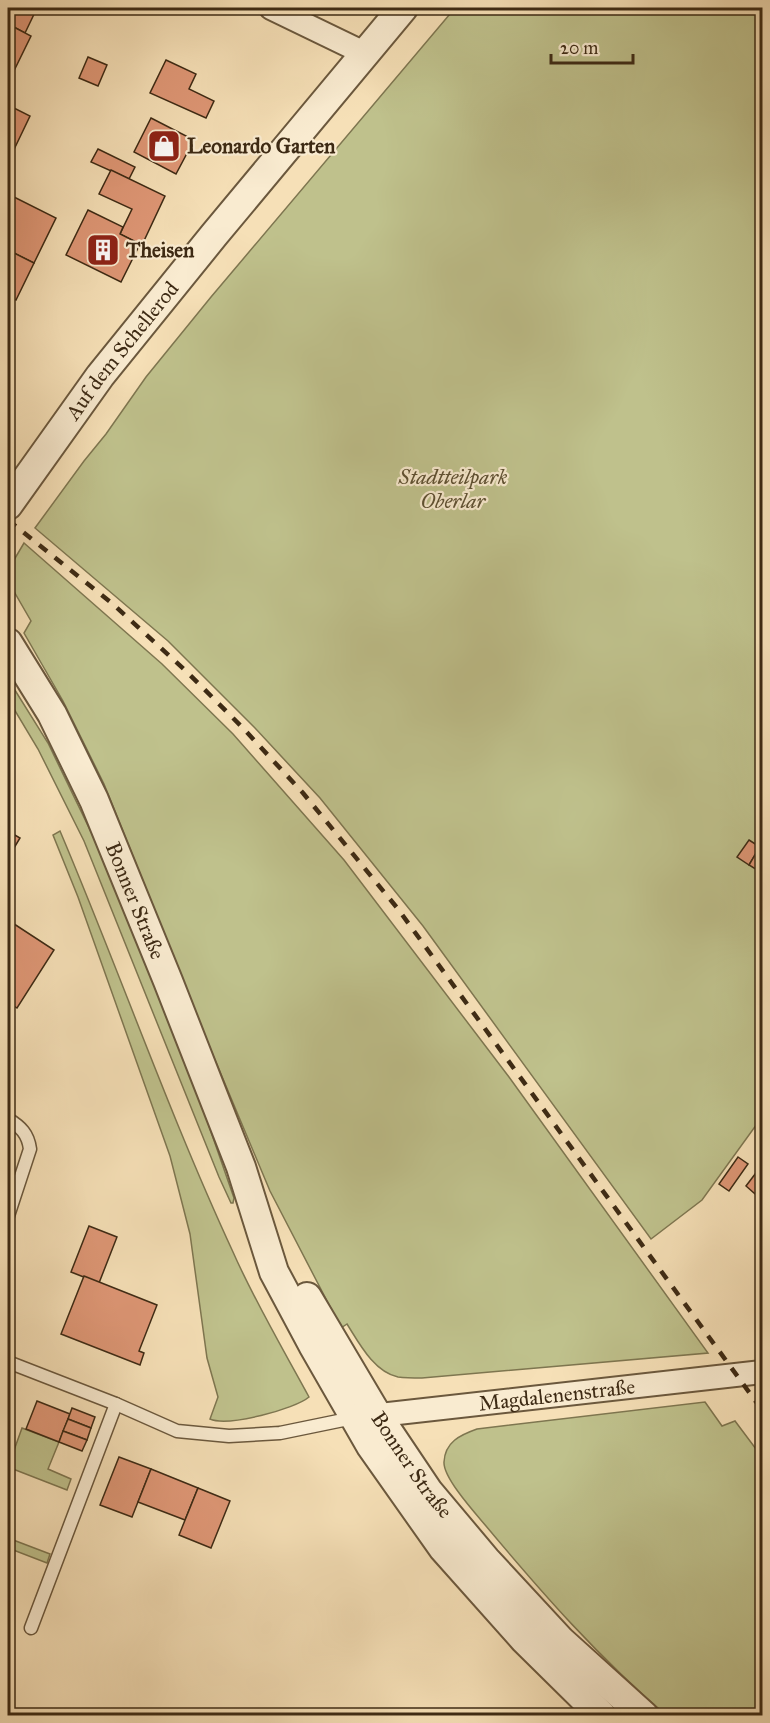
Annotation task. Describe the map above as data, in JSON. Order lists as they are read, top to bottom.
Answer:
{
  "streets": {
    "street": ["Auf dem Schellerod", "Bonner Straße", "Magdalenenstraße"]
  },
  "crossings": [
    ["Bonner Straße", "Magdalenenstraße"]
  ],
  "parks": ["Stadtteilpark Oberlar"],
  "places": {
    "shop": ["Leonardo Garten"],
    "building": ["Theisen"]
  },
  "scale_bar": "20 m"
}
